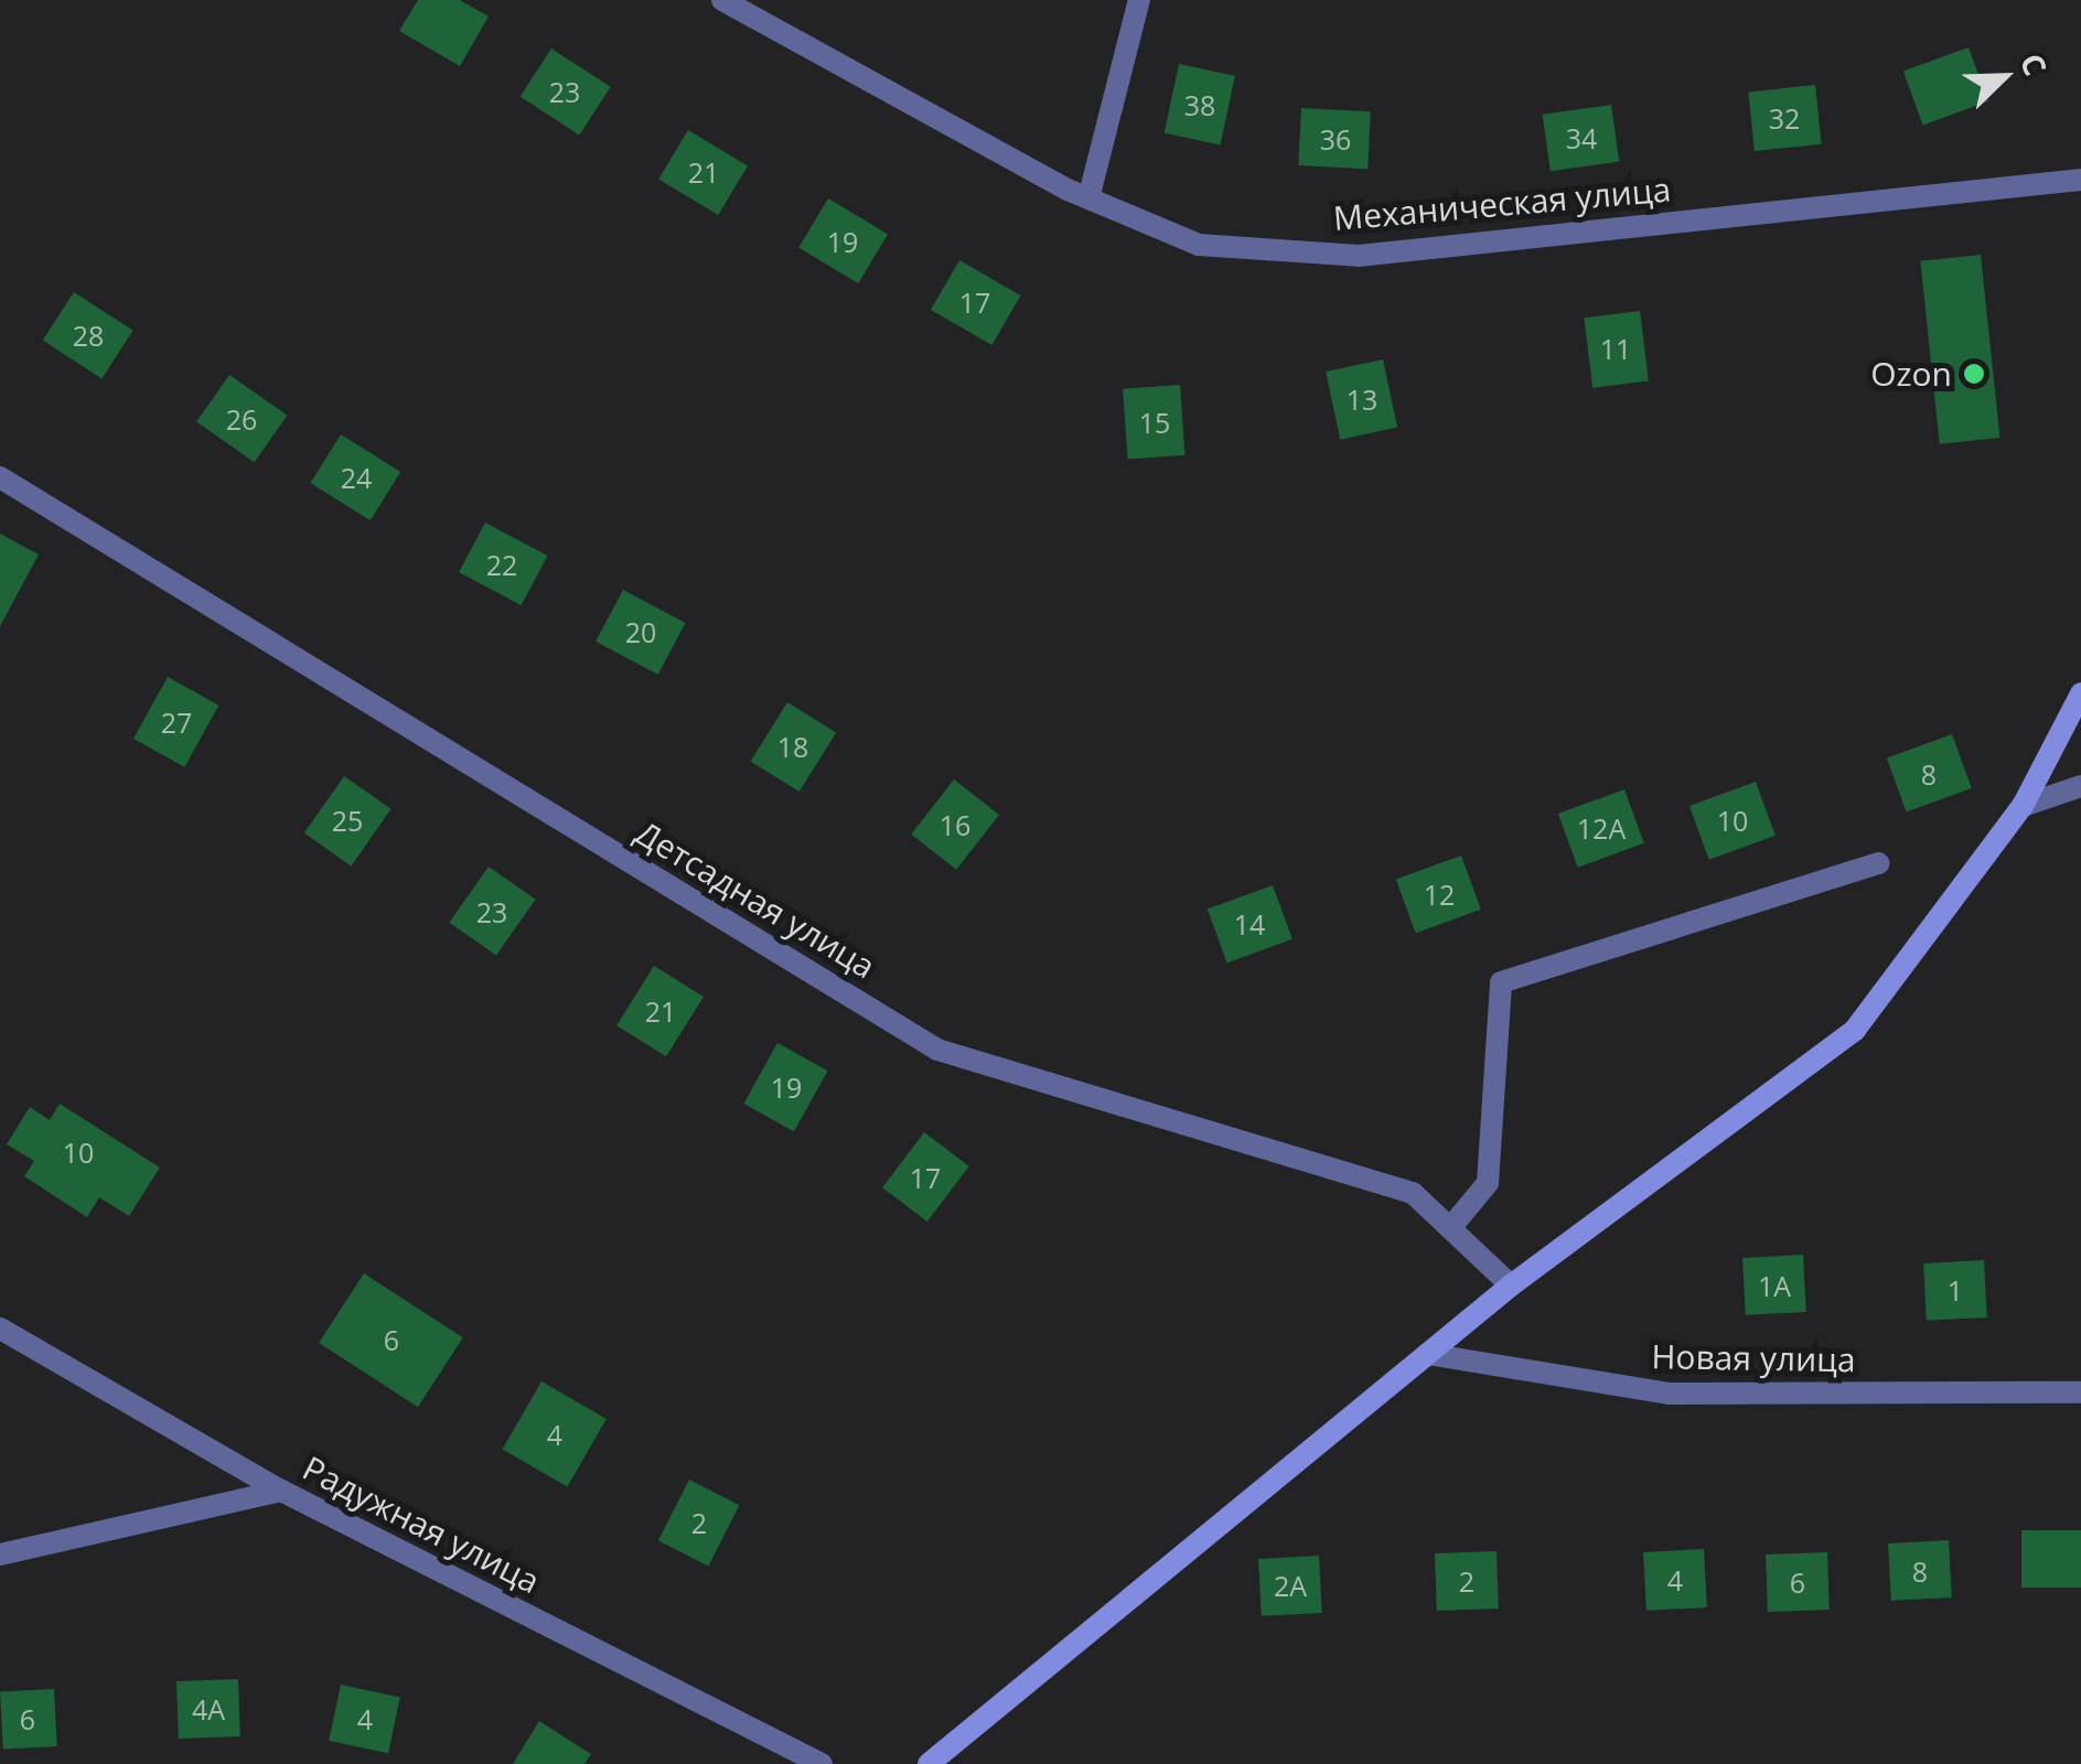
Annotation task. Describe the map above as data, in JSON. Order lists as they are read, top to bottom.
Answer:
{
  "streets": {
    "street": [
      "Механическая улица",
      "Детсадная улица",
      "Новая улица",
      "Радужная улица"
    ]
  },
  "places": ["Ozon"],
  "house_numbers": [
    "23",
    "38",
    "32",
    "34",
    "36",
    "21",
    "19",
    "17",
    "28",
    "11",
    "13",
    "26",
    "15",
    "24",
    "22",
    "20",
    "27",
    "18",
    "8",
    "25",
    "10",
    "16",
    "12А",
    "12",
    "23",
    "14",
    "21",
    "19",
    "10",
    "17",
    "1А",
    "1",
    "6",
    "4",
    "2",
    "8",
    "4",
    "2",
    "6",
    "2А",
    "4А",
    "6",
    "4"
  ],
  "north": "top right"
}
